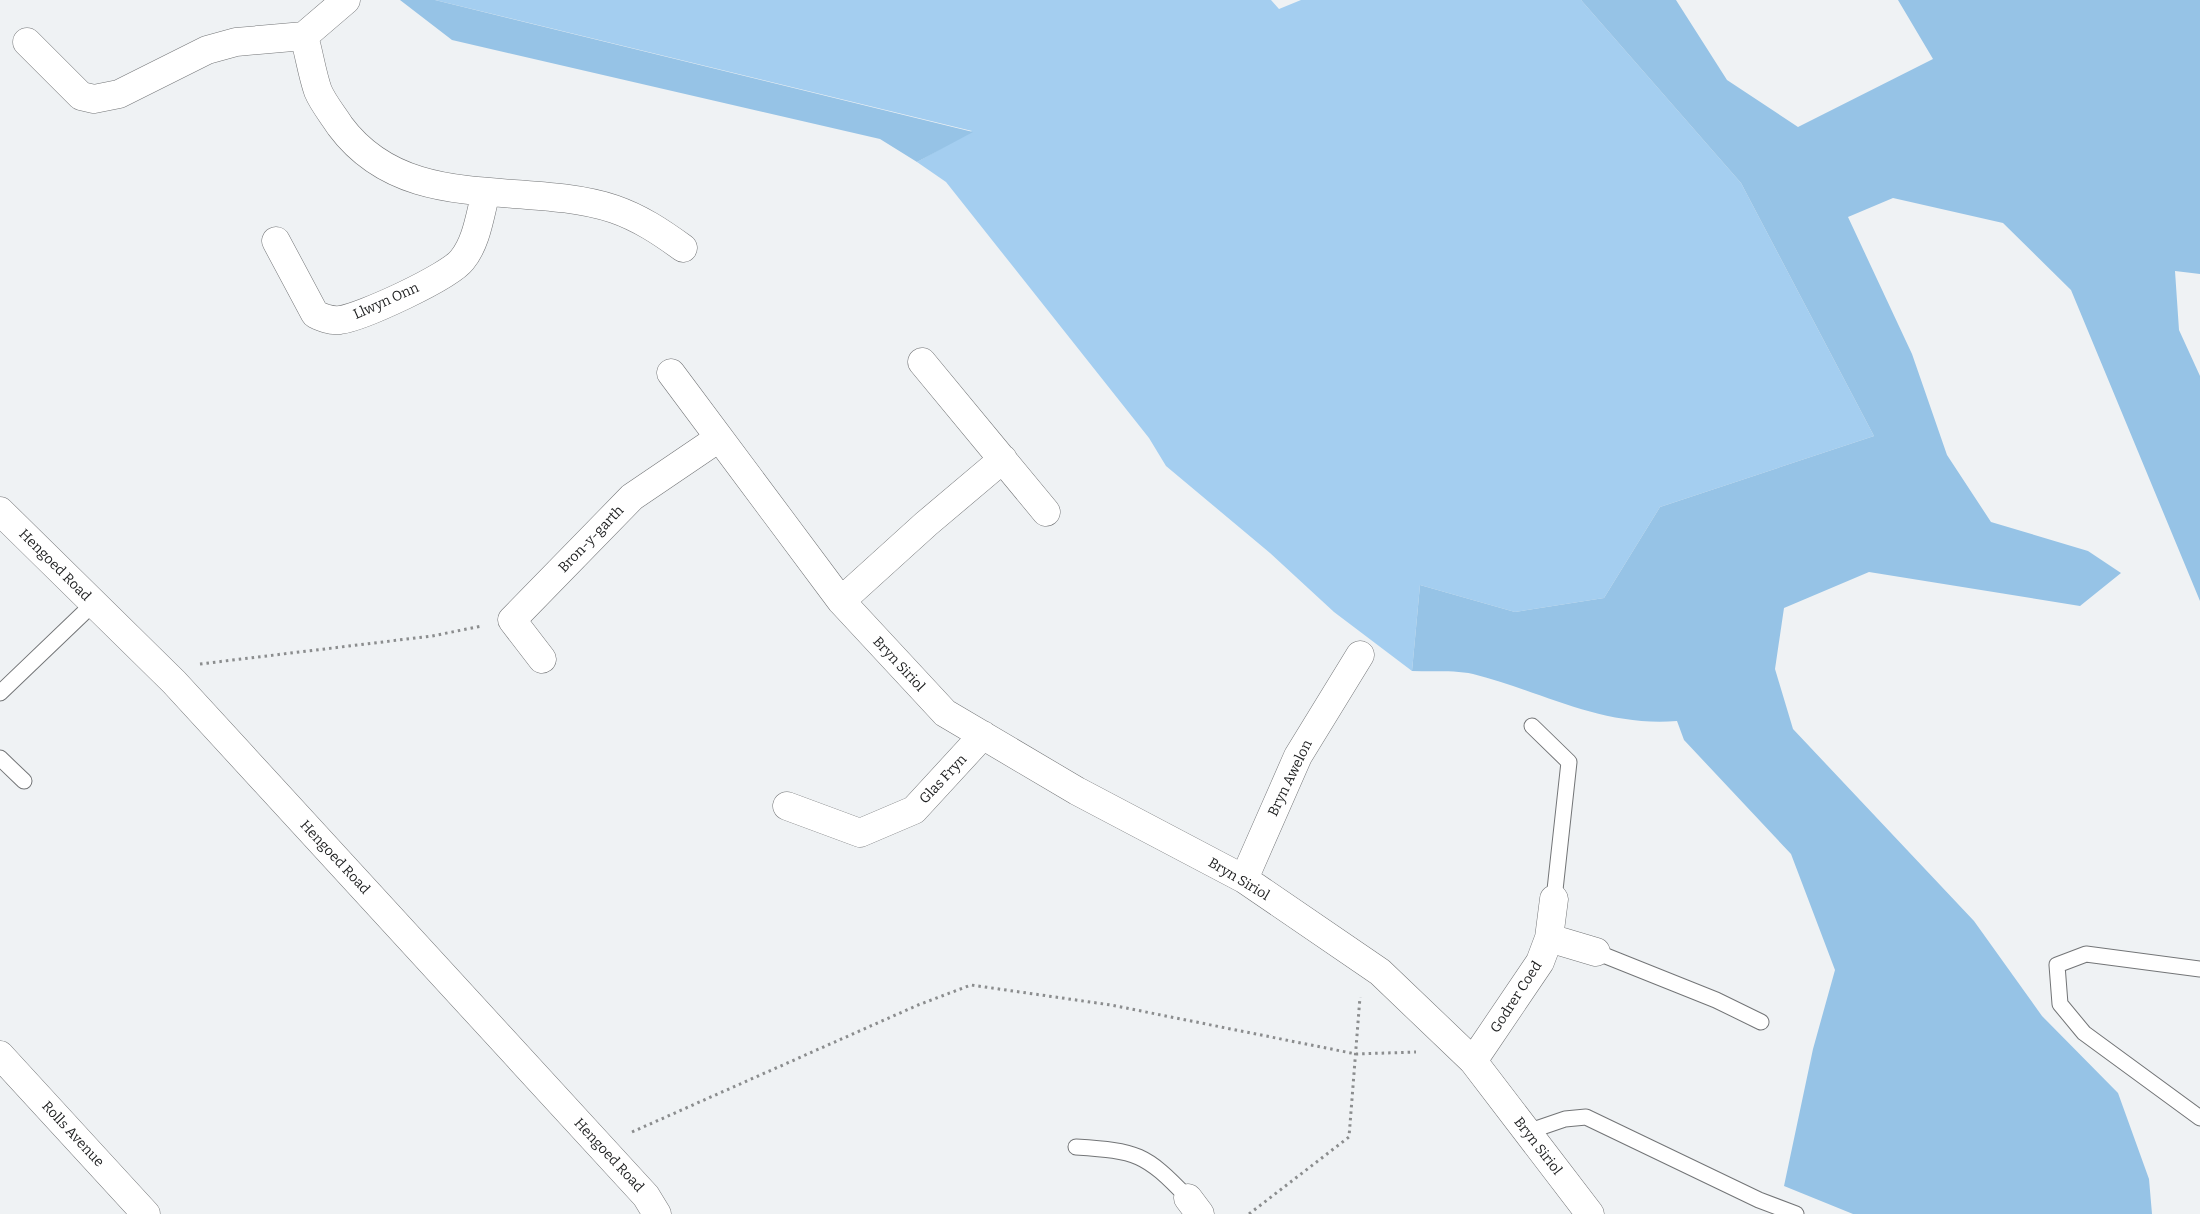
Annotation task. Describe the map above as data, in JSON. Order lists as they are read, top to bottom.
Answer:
{
  "streets": {
    "street": [
      "Llwyn Onn",
      "Bron-y-garth",
      "Hengoed Road",
      "Bryn Siriol",
      "Bryn Awelon",
      "Glas Fryn",
      "Godrer Coed",
      "Rolls Avenue"
    ]
  },
  "crossings": [
    ["Bron-y-garth", "Bryn Siriol"],
    ["Bryn Siriol", "Bryn Awelon"],
    ["Bryn Siriol", "Glas Fryn"],
    ["Bryn Siriol", "Godrer Coed"]
  ]
}
